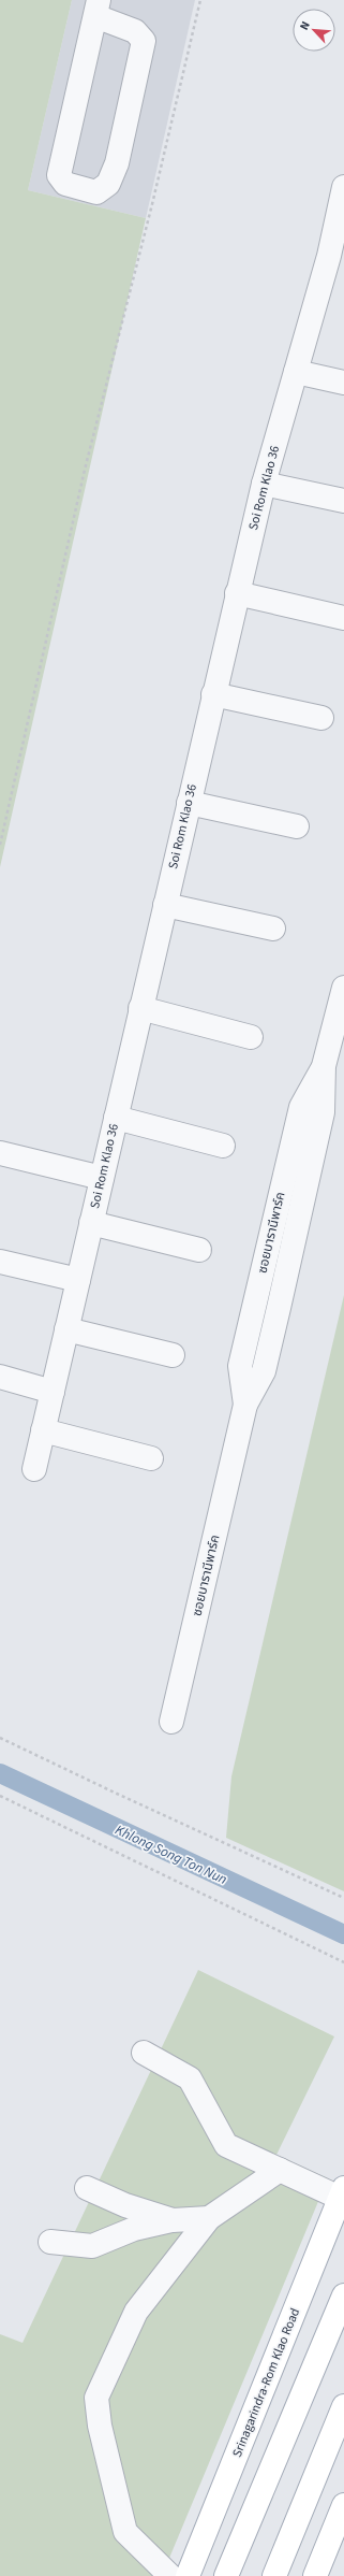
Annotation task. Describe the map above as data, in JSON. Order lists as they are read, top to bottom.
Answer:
{
  "streets": {
    "main road": ["Srinagarindra-Rom Klao Road"],
    "street": ["Soi Rom Klao 36", "ซอยบารานีพาร์ค"]
  },
  "water": ["Khlong Song Ton Nun"],
  "north": "top left"
}
